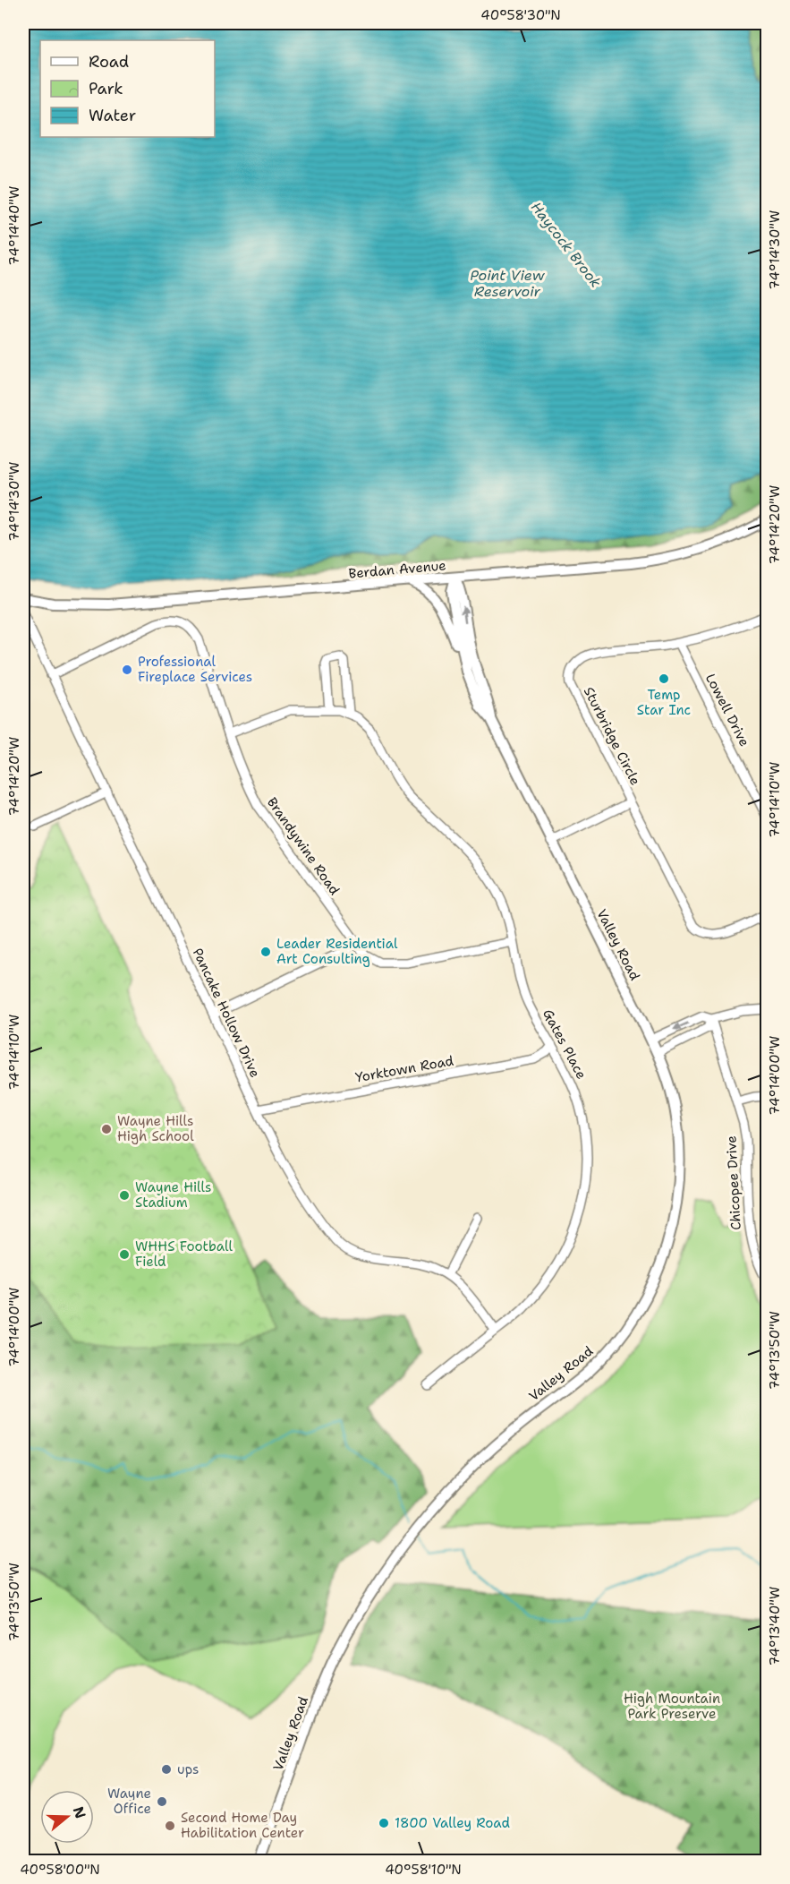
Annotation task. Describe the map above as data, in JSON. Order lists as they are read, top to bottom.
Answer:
{
  "streets": {
    "main road": ["Berdan Avenue", "Valley Road"],
    "street": [
      "Lowell Drive",
      "Sturbridge Circle",
      "Brandywine Road",
      "Pancake Hollow Drive",
      "Gates Place",
      "Yorktown Road",
      "Chicopee Drive"
    ]
  },
  "crossings": [
    ["Berdan Avenue", "Valley Road"],
    ["Lowell Drive", "Sturbridge Circle"],
    ["Brandywine Road", "Pancake Hollow Drive"],
    ["Brandywine Road", "Gates Place"],
    ["Pancake Hollow Drive", "Gates Place"],
    ["Pancake Hollow Drive", "Yorktown Road"],
    ["Gates Place", "Yorktown Road"]
  ],
  "water": ["Haycock Brook", "Point View Reservoir"],
  "parks": ["High Mountain Park Preserve"],
  "places": [
    "Professional Fireplace Services",
    "Temp Star Inc",
    "Leader Residential Art Consulting",
    "Wayne Hills High School",
    "Wayne Hills Stadium",
    "WHHS Football Field",
    "ups",
    "Wayne Office",
    "1800 Valley Road",
    "Second Home Day Habilitation Center"
  ],
  "legend": ["Road", "Park", "Water"],
  "north": "right",
  "coordinates": [
    "40°58'30\"N",
    "74°14'40\"W",
    "74°14'30\"W",
    "74°14'20\"W",
    "74°14'10\"W",
    "74°14'00\"W",
    "74°13'50\"W",
    "74°13'40\"W",
    "40°58'00\"N",
    "40°58'10\"N"
  ]
}
